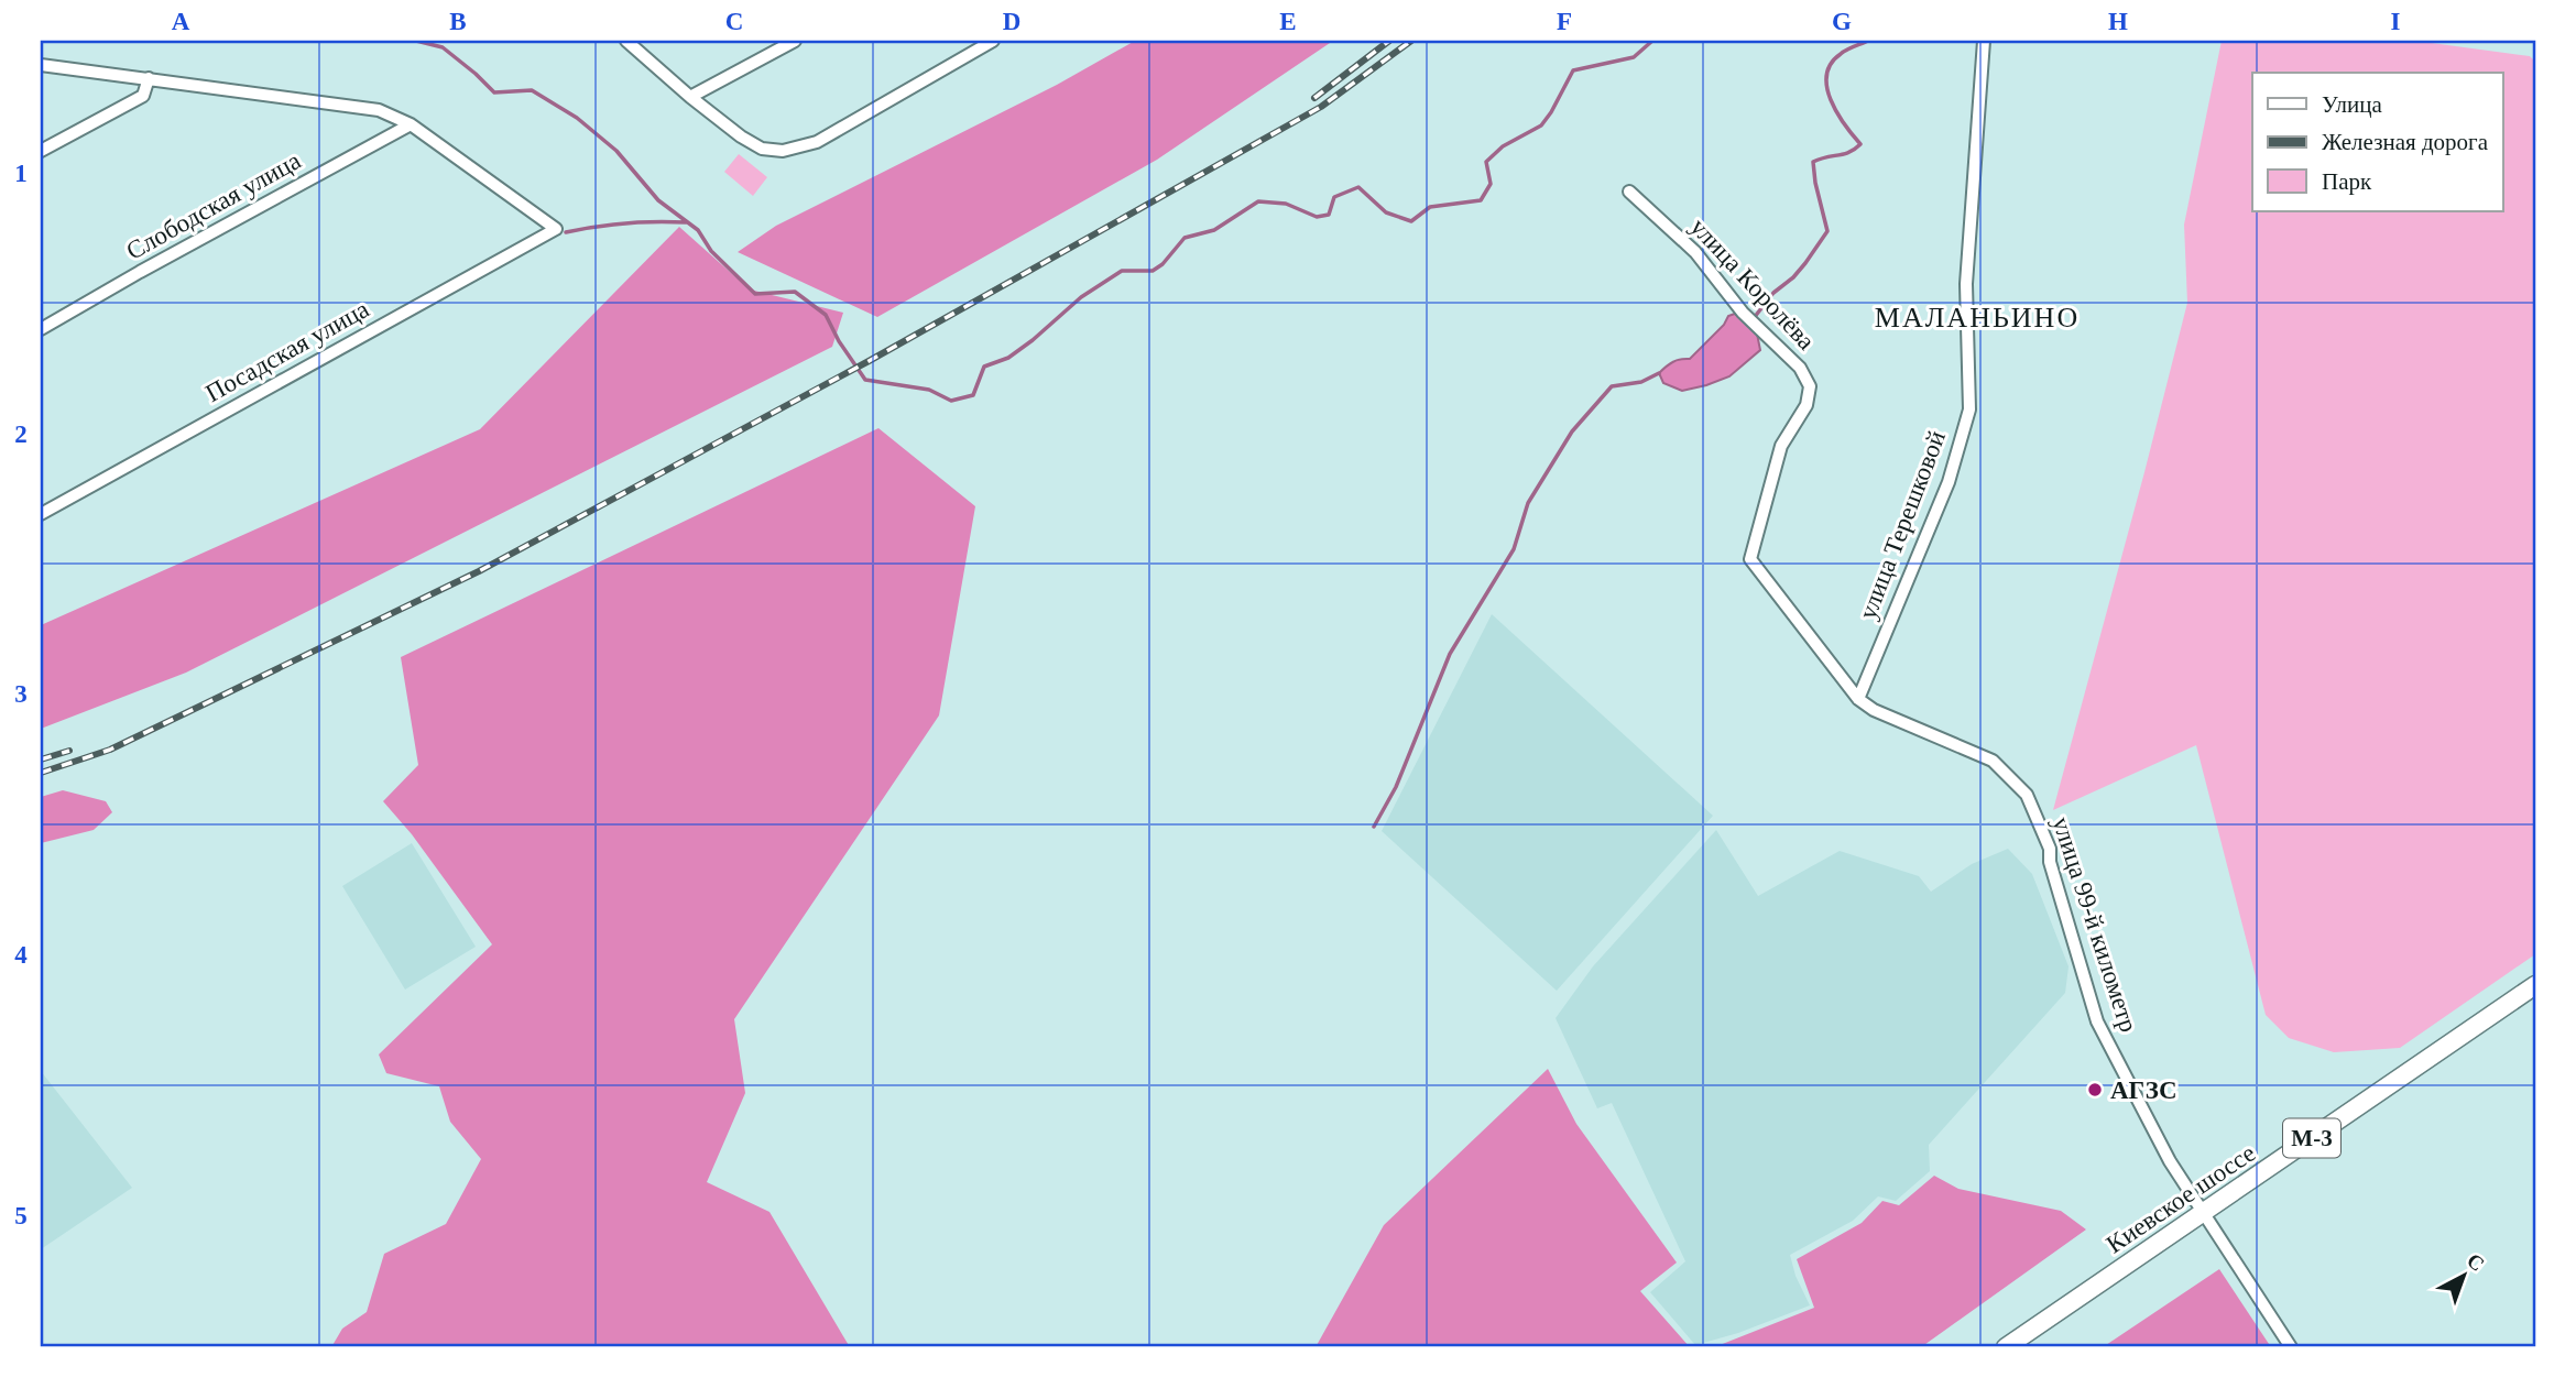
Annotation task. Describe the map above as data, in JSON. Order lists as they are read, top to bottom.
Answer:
{
  "streets": {
    "highway": ["М-3", "Киевское шоссе"],
    "street": [
      "Слободская улица",
      "улица Королёва",
      "Посадская улица",
      "улица Терешковой",
      "улица 99-й километр"
    ]
  },
  "crossings": [
    ["Слободская улица", "Посадская улица"],
    ["улица Королёва", "улица Терешковой"],
    ["улица Королёва", "улица 99-й километр"],
    ["улица Терешковой", "улица 99-й километр"],
    ["улица 99-й километр", "Киевское шоссе"]
  ],
  "districts": ["МАЛАНЬИНО"],
  "places": ["АГЗС"],
  "legend": ["Улица", "Железная дорога", "Парк"],
  "north": "top right",
  "grid": {
    "columns": [
      "A",
      "B",
      "C",
      "D",
      "E",
      "F",
      "G",
      "H",
      "I"
    ],
    "rows": [
      "1",
      "2",
      "3",
      "4",
      "5"
    ]
  }
}
